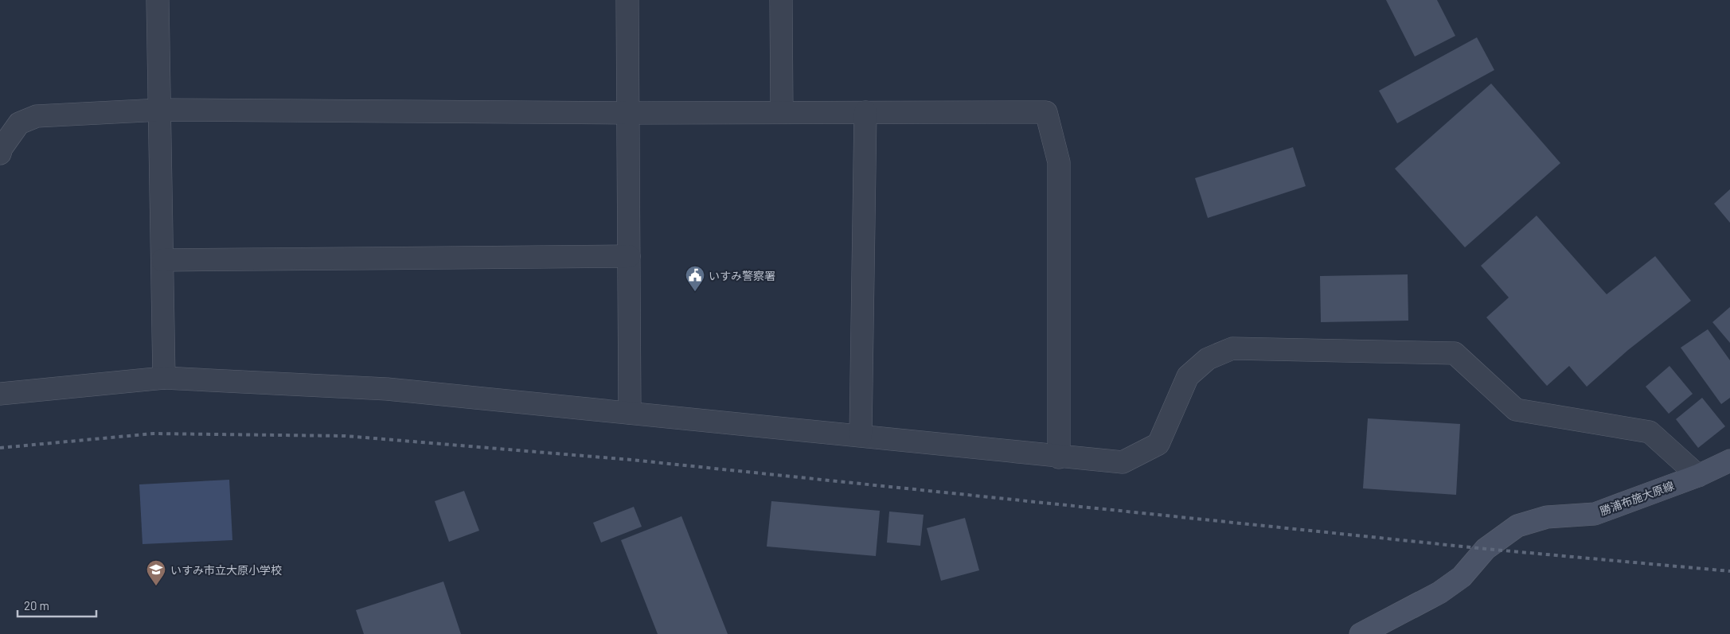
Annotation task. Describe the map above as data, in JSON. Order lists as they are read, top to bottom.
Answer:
{
  "streets": {
    "main road": ["勝浦布施大原線"]
  },
  "places": {
    "public building": ["いすみ警察署"],
    "school or university": ["いすみ市立大原小学校"]
  },
  "scale_bar": "20 m"
}
